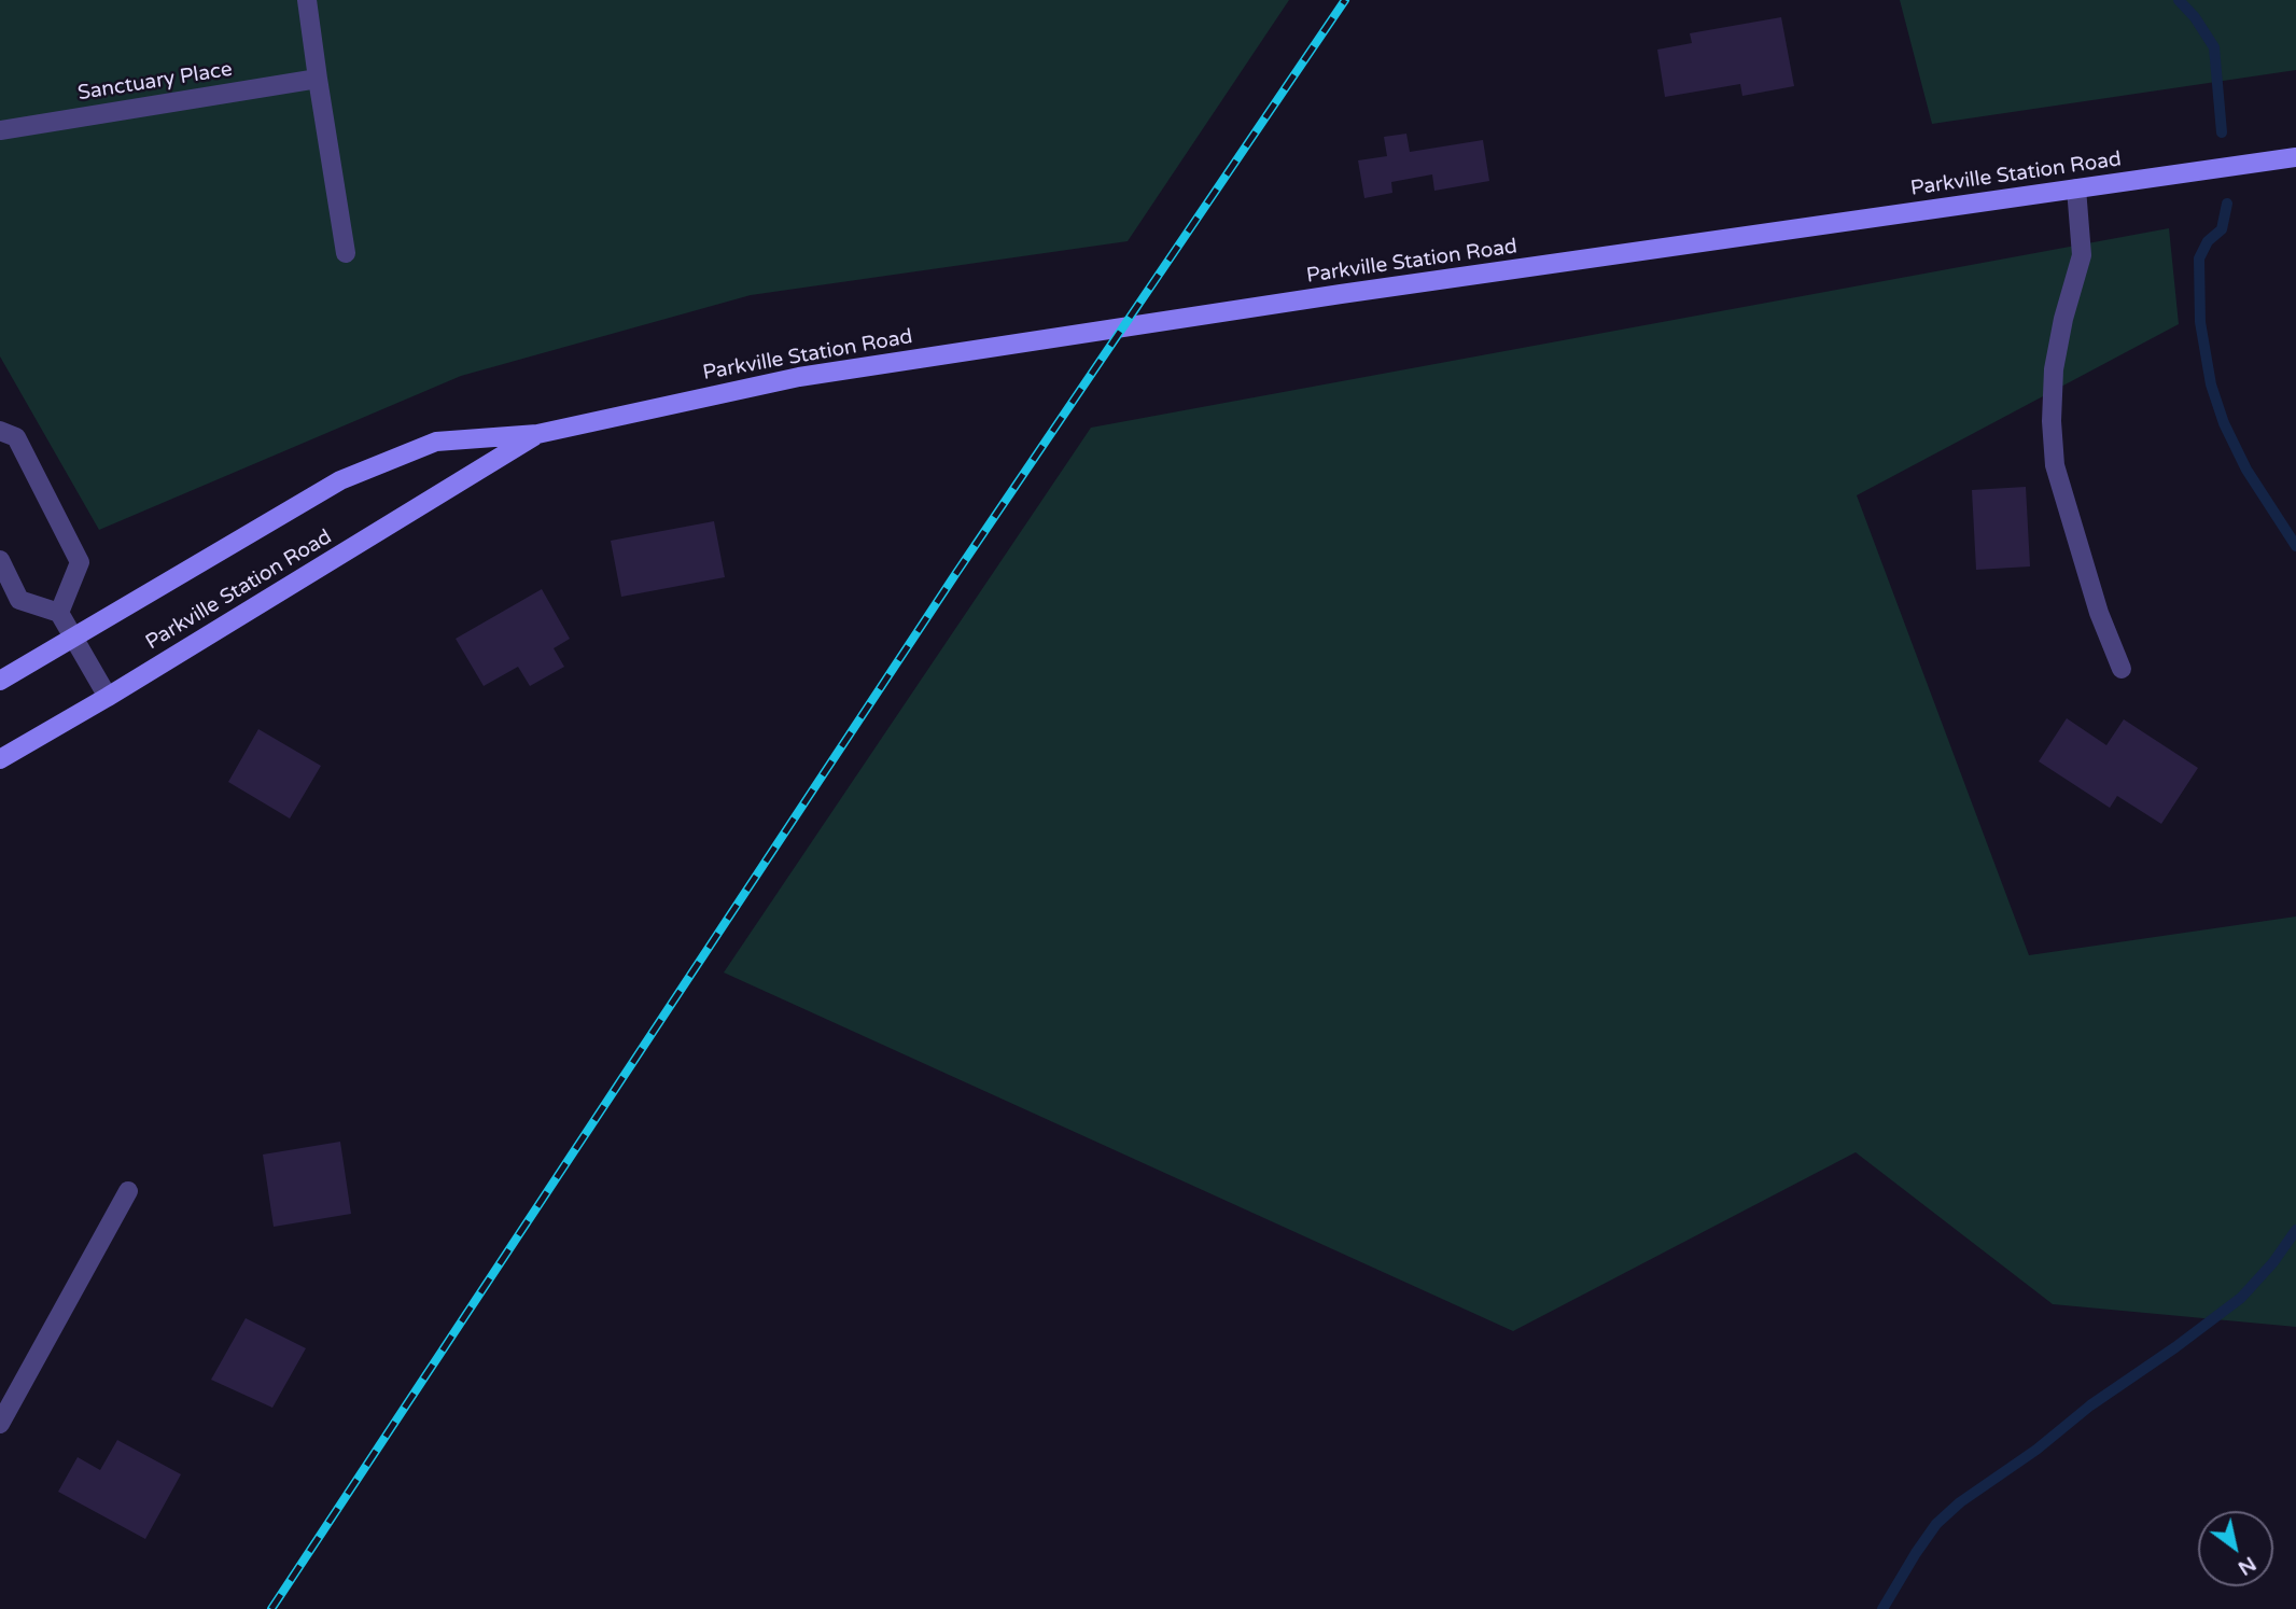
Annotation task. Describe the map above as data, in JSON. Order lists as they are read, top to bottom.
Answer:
{
  "streets": {
    "main road": ["Parkville Station Road"],
    "street": ["Sanctuary Place"]
  },
  "north": "bottom right"
}
